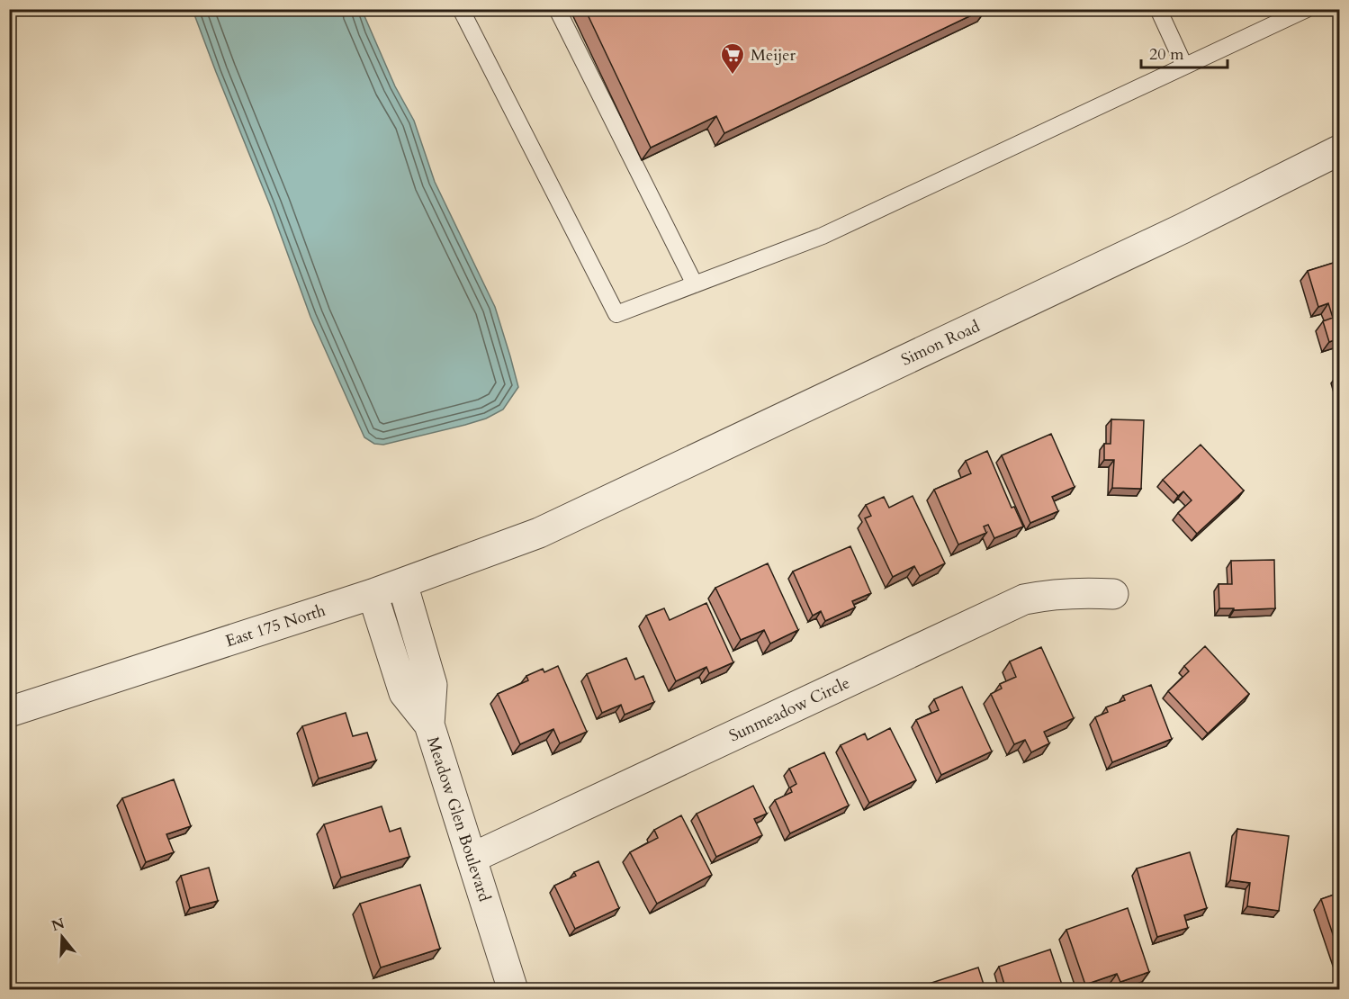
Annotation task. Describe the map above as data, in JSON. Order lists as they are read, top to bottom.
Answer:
{
  "streets": {
    "street": [
      "Simon Road",
      "East 175 North",
      "Sunmeadow Circle",
      "Meadow Glen Boulevard"
    ]
  },
  "crossings": [
    ["Simon Road", "East 175 North"],
    ["East 175 North", "Meadow Glen Boulevard"],
    ["Sunmeadow Circle", "Meadow Glen Boulevard"]
  ],
  "places": {
    "supermarket": ["Meijer"]
  },
  "scale_bar": "20 m",
  "north": "top"
}
